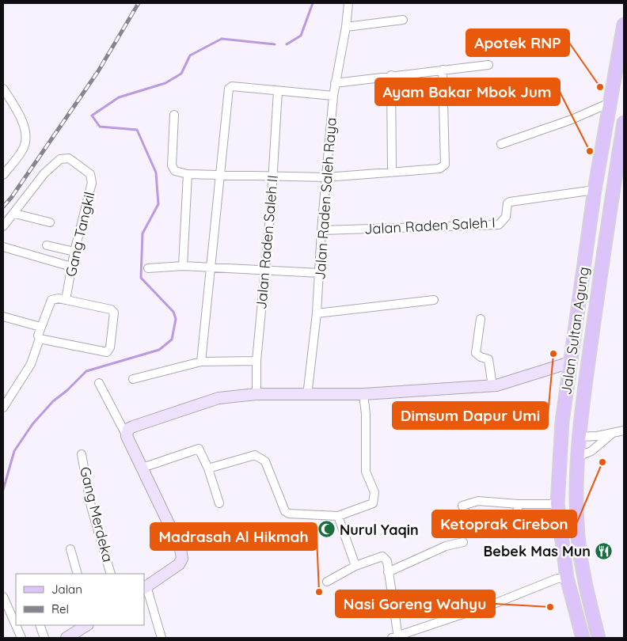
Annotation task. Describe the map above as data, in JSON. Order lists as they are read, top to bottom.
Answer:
{
  "streets": {
    "main road": ["Jalan Sultan Agung"],
    "street": [
      "Jalan Raden Saleh Raya",
      "Jalan Raden Saleh I",
      "Gang Tangkil",
      "Jalan Raden Saleh II",
      "Gang Merdeka"
    ]
  },
  "crossings": [
    ["Jalan Raden Saleh Raya", "Jalan Raden Saleh I"],
    ["Jalan Raden Saleh I", "Jalan Sultan Agung"]
  ],
  "places": {
    "other": [
      "Apotek RNP",
      "Ayam Bakar Mbok Jum",
      "Dimsum Dapur Umi",
      "Ketoprak Cirebon",
      "Madrasah Al Hikmah",
      "Nasi Goreng Wahyu"
    ],
    "mosque": ["Nurul Yaqin"],
    "restaurant": ["Bebek Mas Mun"]
  },
  "legend": ["Jalan", "Rel"]
}
